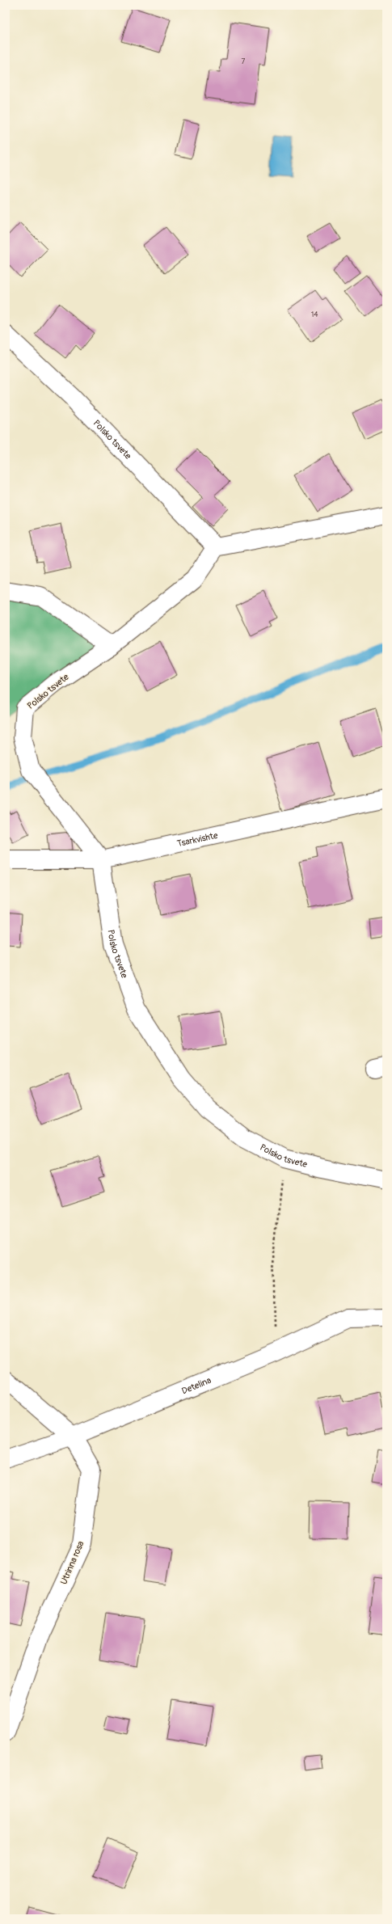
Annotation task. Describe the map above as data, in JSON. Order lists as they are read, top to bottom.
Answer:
{
  "streets": {
    "street": [
      "Polsko tsvete",
      "Tsarkvishte",
      "Detelina",
      "Utrinna rosa"
    ]
  },
  "crossings": [
    ["Polsko tsvete", "Tsarkvishte"],
    ["Detelina", "Utrinna rosa"]
  ],
  "house_numbers": ["7", "14"]
}
